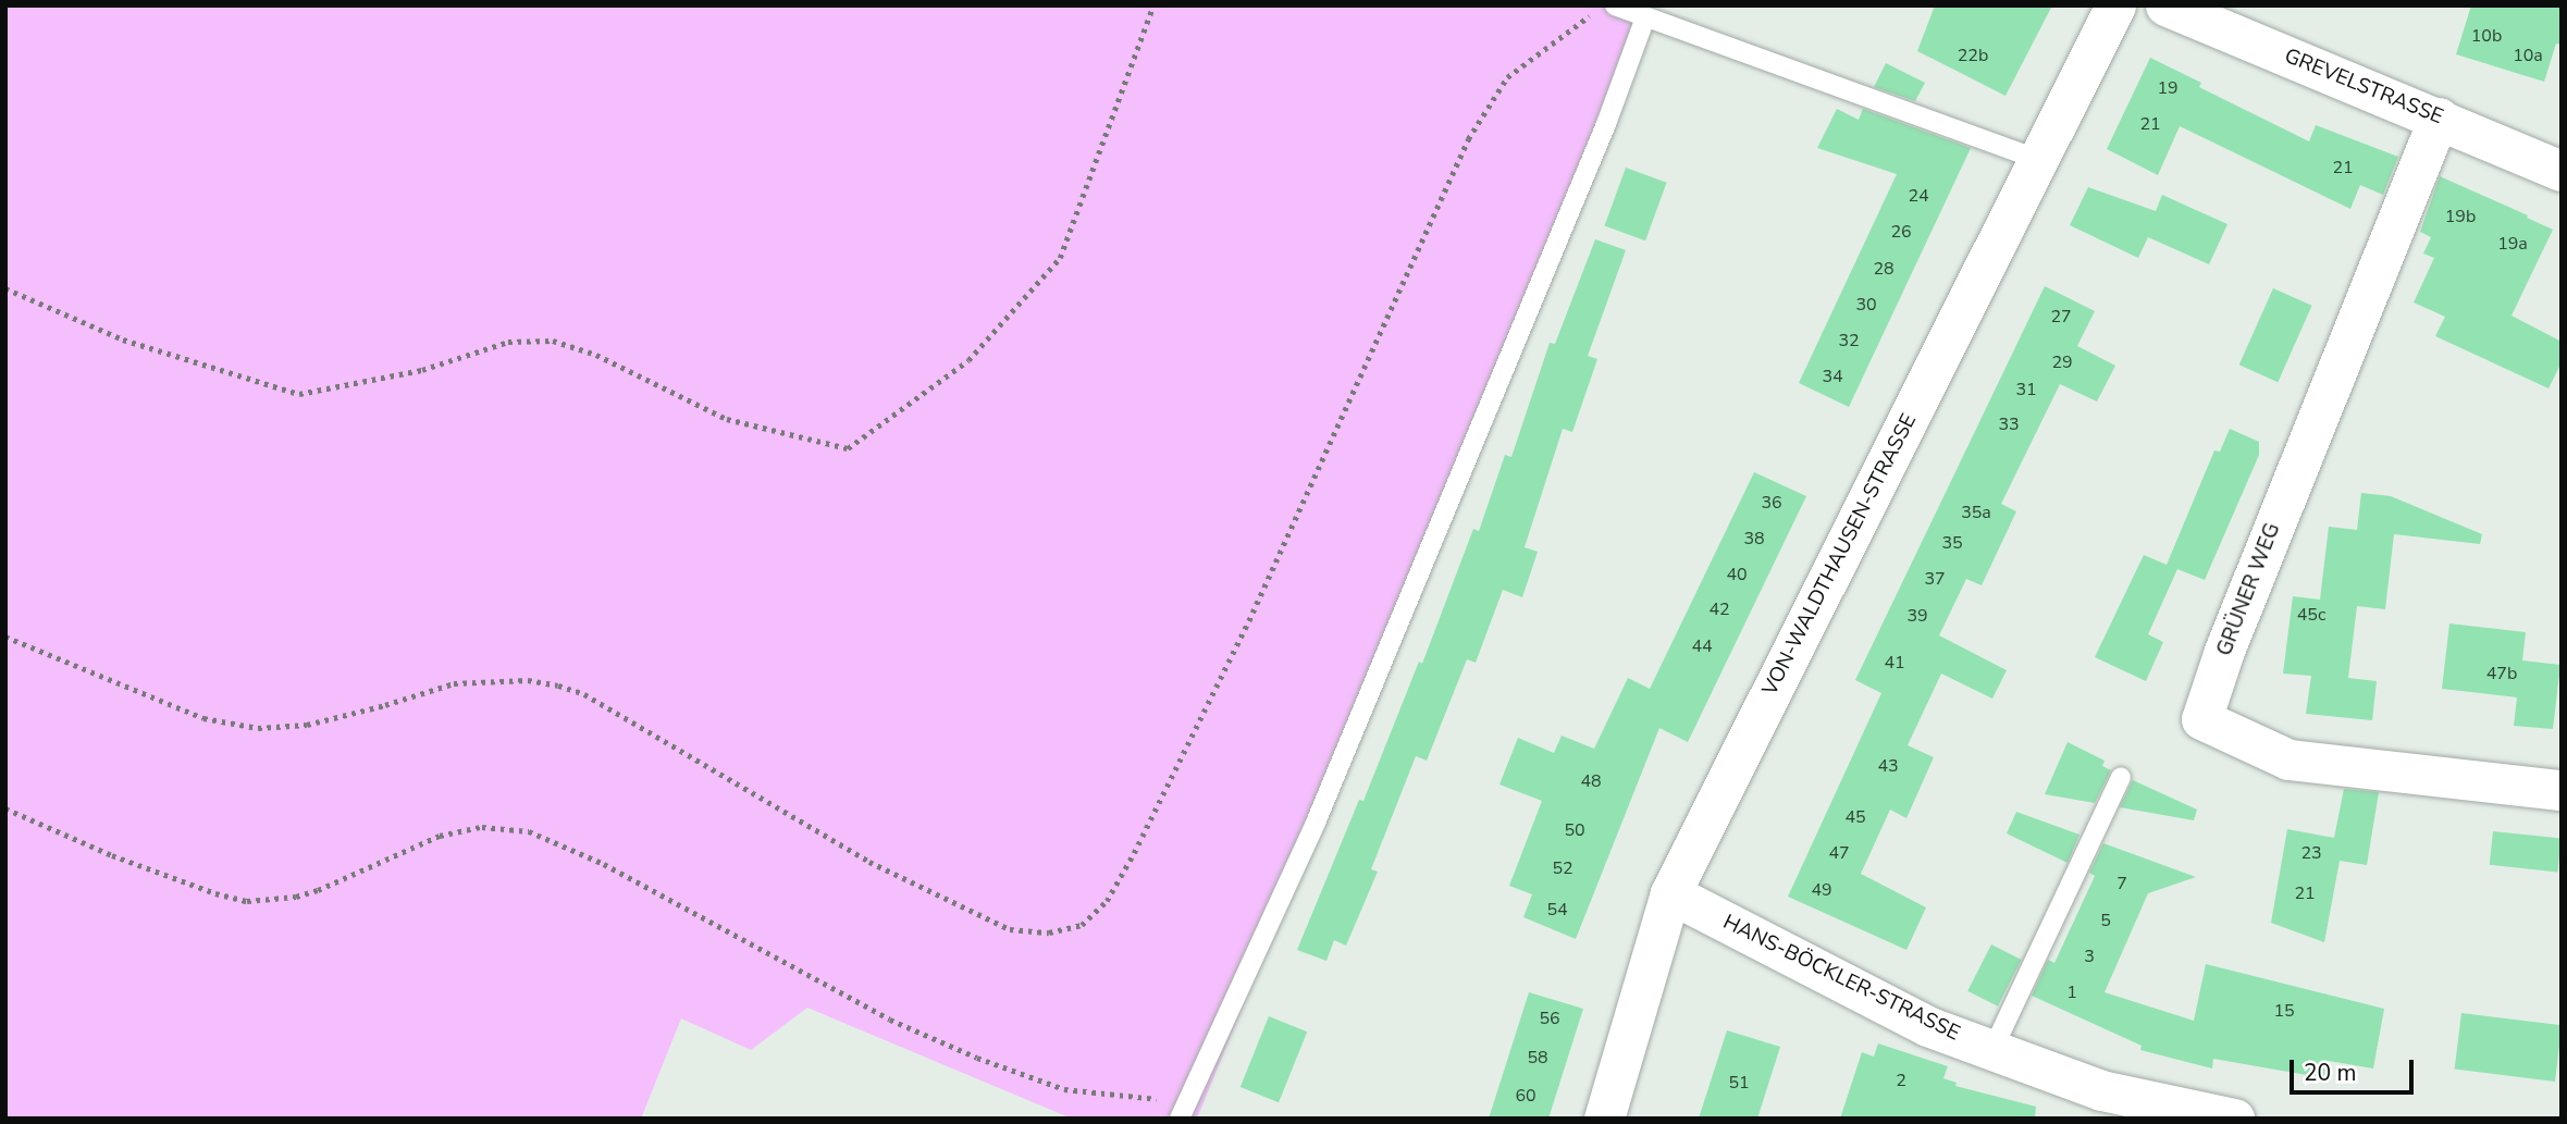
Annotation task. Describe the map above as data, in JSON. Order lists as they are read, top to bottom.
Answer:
{
  "streets": {
    "street": [
      "GREVELSTRASSE",
      "VON-WALDTHAUSEN-STRASSE",
      "GRÜNER WEG",
      "HANS-BÖCKLER-STRASSE"
    ]
  },
  "crossings": [
    ["GREVELSTRASSE", "GRÜNER WEG"],
    ["VON-WALDTHAUSEN-STRASSE", "HANS-BÖCKLER-STRASSE"]
  ],
  "house_numbers": [
    "10b",
    "22b",
    "10a",
    "19",
    "21",
    "21",
    "24",
    "19b",
    "26",
    "19a",
    "28",
    "30",
    "27",
    "32",
    "29",
    "34",
    "31",
    "33",
    "36",
    "35a",
    "38",
    "35",
    "40",
    "37",
    "42",
    "45c",
    "39",
    "44",
    "41",
    "47b",
    "43",
    "48",
    "45",
    "50",
    "47",
    "23",
    "52",
    "7",
    "49",
    "21",
    "54",
    "5",
    "3",
    "1",
    "15",
    "56",
    "58",
    "2",
    "51",
    "60"
  ],
  "scale_bar": "20 m"
}
